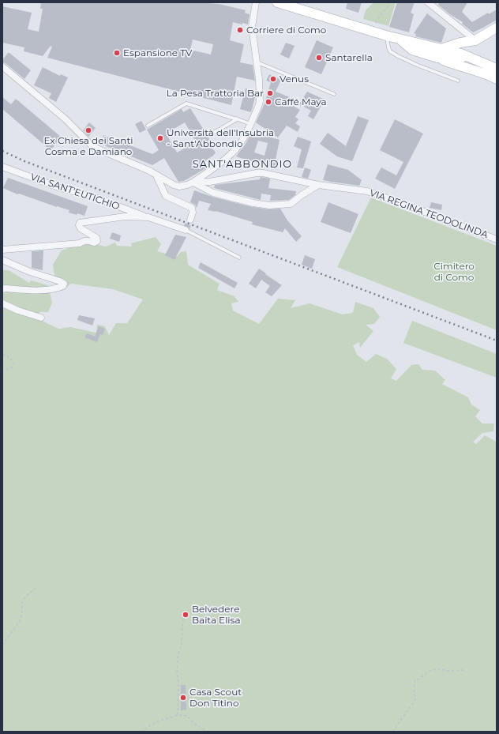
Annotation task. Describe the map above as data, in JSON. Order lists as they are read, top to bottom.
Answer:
{
  "streets": {
    "street": ["VIA SANT'EUTICHIO", "VIA REGINA TEODOLINDA"]
  },
  "districts": ["SANT'ABBONDIO"],
  "parks": ["Cimitero di Como"],
  "places": [
    "Corriere di Como",
    "Espansione TV",
    "Santarella",
    "Venus",
    "La Pesa Trattoria Bar",
    "Caffé Maya",
    "Ex Chiesa dei Santi Cosma e Damiano",
    "Università dell'Insubria - Sant'Abbondio",
    "Belvedere Baita Elisa",
    "Casa Scout Don Titino"
  ]
}
